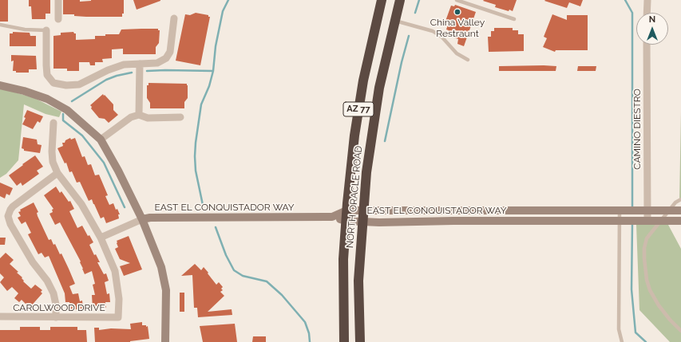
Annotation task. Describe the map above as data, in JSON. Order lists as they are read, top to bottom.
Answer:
{
  "streets": {
    "highway": ["AZ 77", "NORTH ORACLE ROAD"],
    "street": ["CAMINO DIESTRO", "EAST EL CONQUISTADOR WAY", "CAROLWOOD DRIVE"]
  },
  "crossings": [
    ["CAMINO DIESTRO", "EAST EL CONQUISTADOR WAY"],
    ["NORTH ORACLE ROAD", "EAST EL CONQUISTADOR WAY"],
    ["EAST EL CONQUISTADOR WAY", "CAROLWOOD DRIVE"]
  ],
  "places": ["China Valley Restraunt"],
  "north": "top"
}
